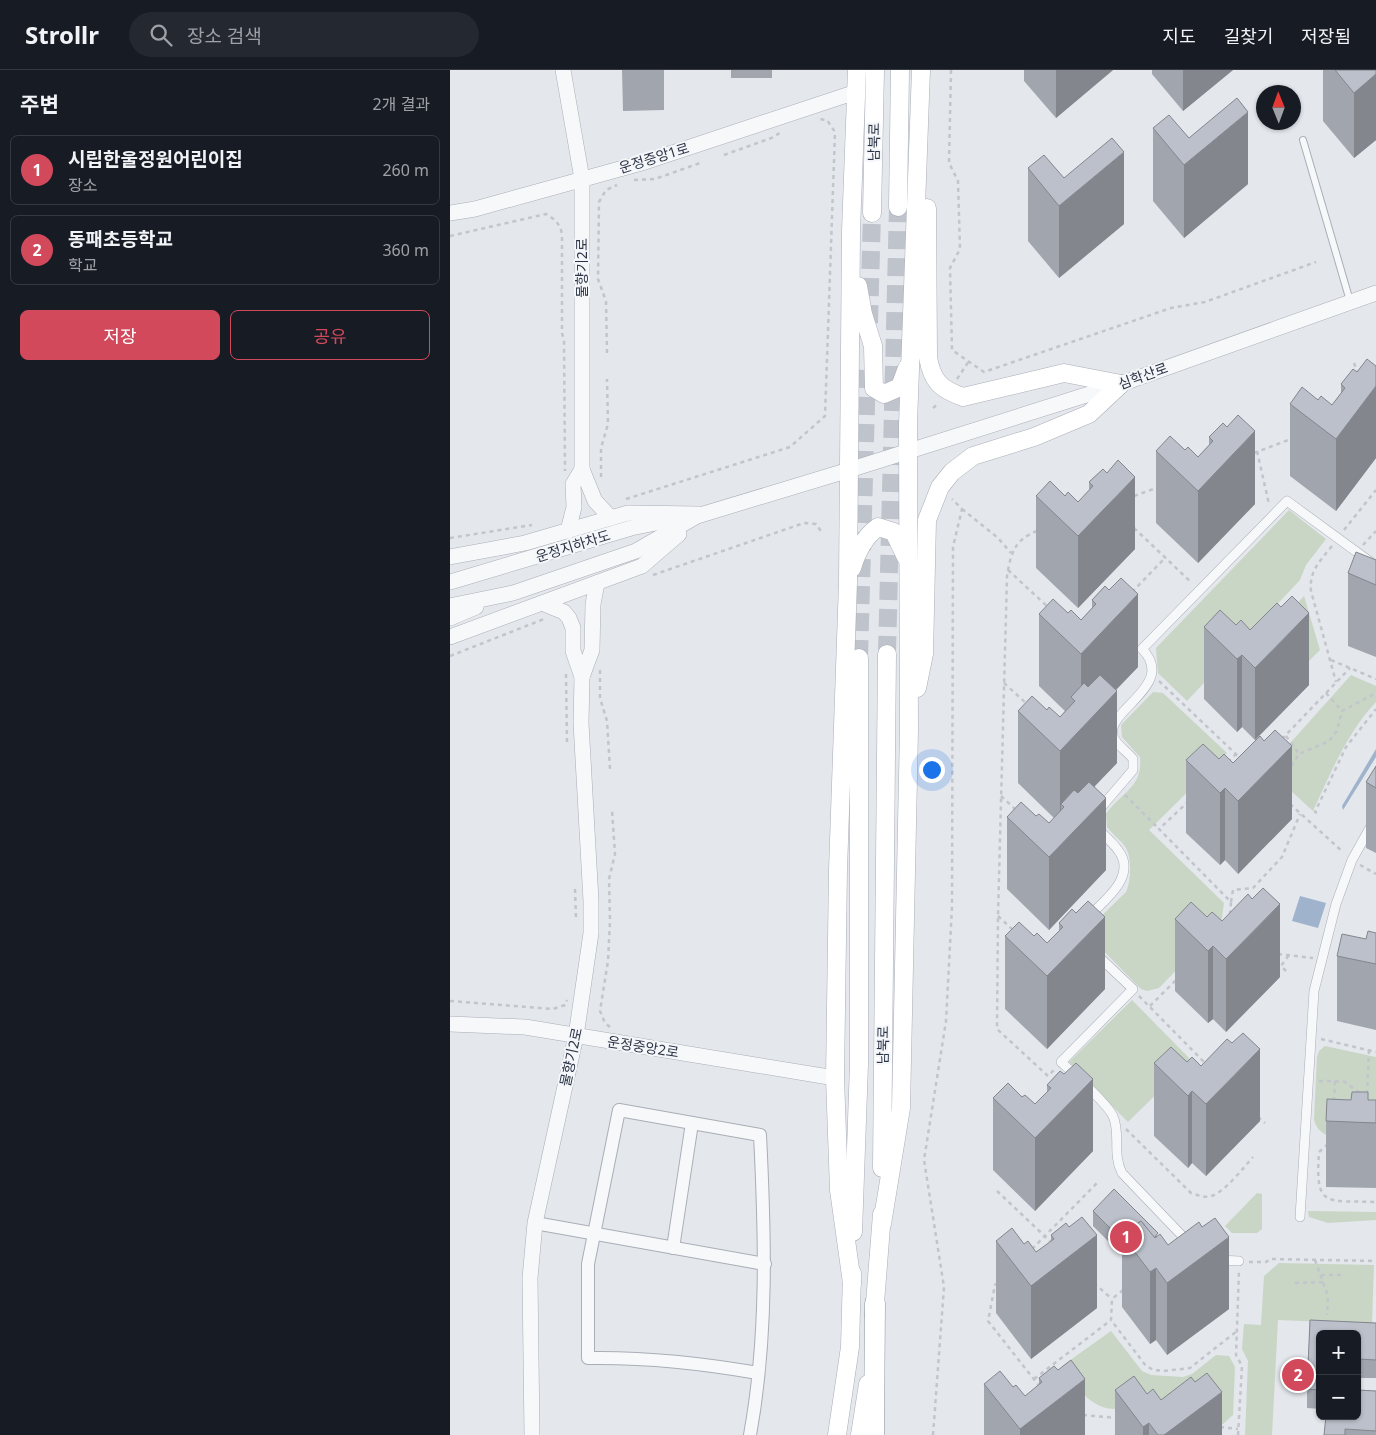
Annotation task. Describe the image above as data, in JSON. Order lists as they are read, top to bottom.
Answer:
{
  "streets": {
    "main road": ["남북로"],
    "street": [
      "운정중앙1로",
      "물향기2로",
      "심학산로",
      "운정지하차도",
      "운정중앙2로"
    ]
  },
  "crossings": [
    ["운정중앙1로", "물향기2로"],
    ["물향기2로", "운정중앙2로"],
    ["심학산로", "운정지하차도"]
  ],
  "north": "top",
  "page": {
    "header": "Strollr",
    "search": "장소 검색",
    "nav": ["지도", "길찾기", "저장됨"],
    "heading": ["주변", "2개 결과"],
    "list": [
      {
        "mark": "1",
        "name": "시립한울정원어린이집",
        "note": "장소",
        "value": "260 m"
      },
      {
        "mark": "2",
        "name": "동패초등학교",
        "note": "학교",
        "value": "360 m"
      }
    ],
    "buttons": ["저장", "공유"],
    "pins": ["1", "2"],
    "map_buttons": ["+", "−"]
  }
}
